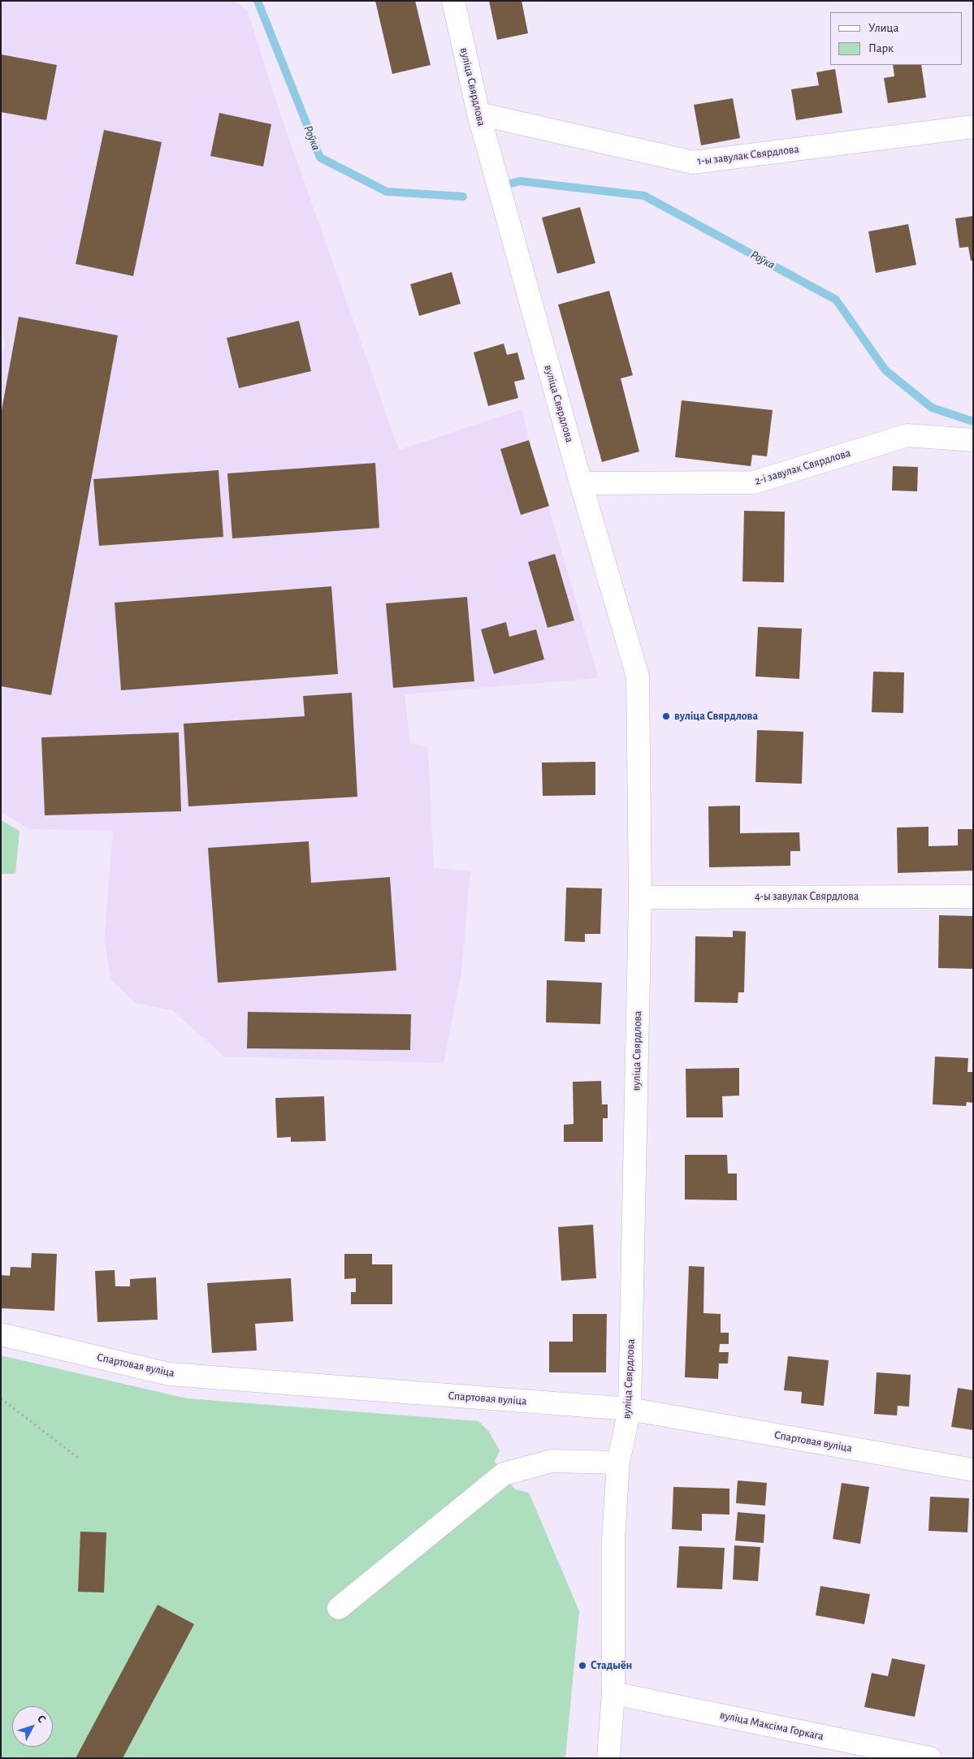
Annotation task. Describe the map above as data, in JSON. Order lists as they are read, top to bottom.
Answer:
{
  "streets": {
    "street": [
      "вуліца Свярдлова",
      "1-ы завулак Свярдлова",
      "2-і завулак Свярдлова",
      "4-ы завулак Свярдлова",
      "Спартовая вуліца",
      "вуліца Максіма Горкага"
    ]
  },
  "crossings": [
    ["вуліца Свярдлова", "1-ы завулак Свярдлова"],
    ["вуліца Свярдлова", "2-і завулак Свярдлова"],
    ["вуліца Свярдлова", "4-ы завулак Свярдлова"],
    ["вуліца Свярдлова", "Спартовая вуліца"],
    ["вуліца Свярдлова", "вуліца Максіма Горкага"]
  ],
  "water": ["Роўка"],
  "places": ["вуліца Свярдлова", "Стадыён"],
  "legend": ["Улица", "Парк"],
  "north": "top right"
}
